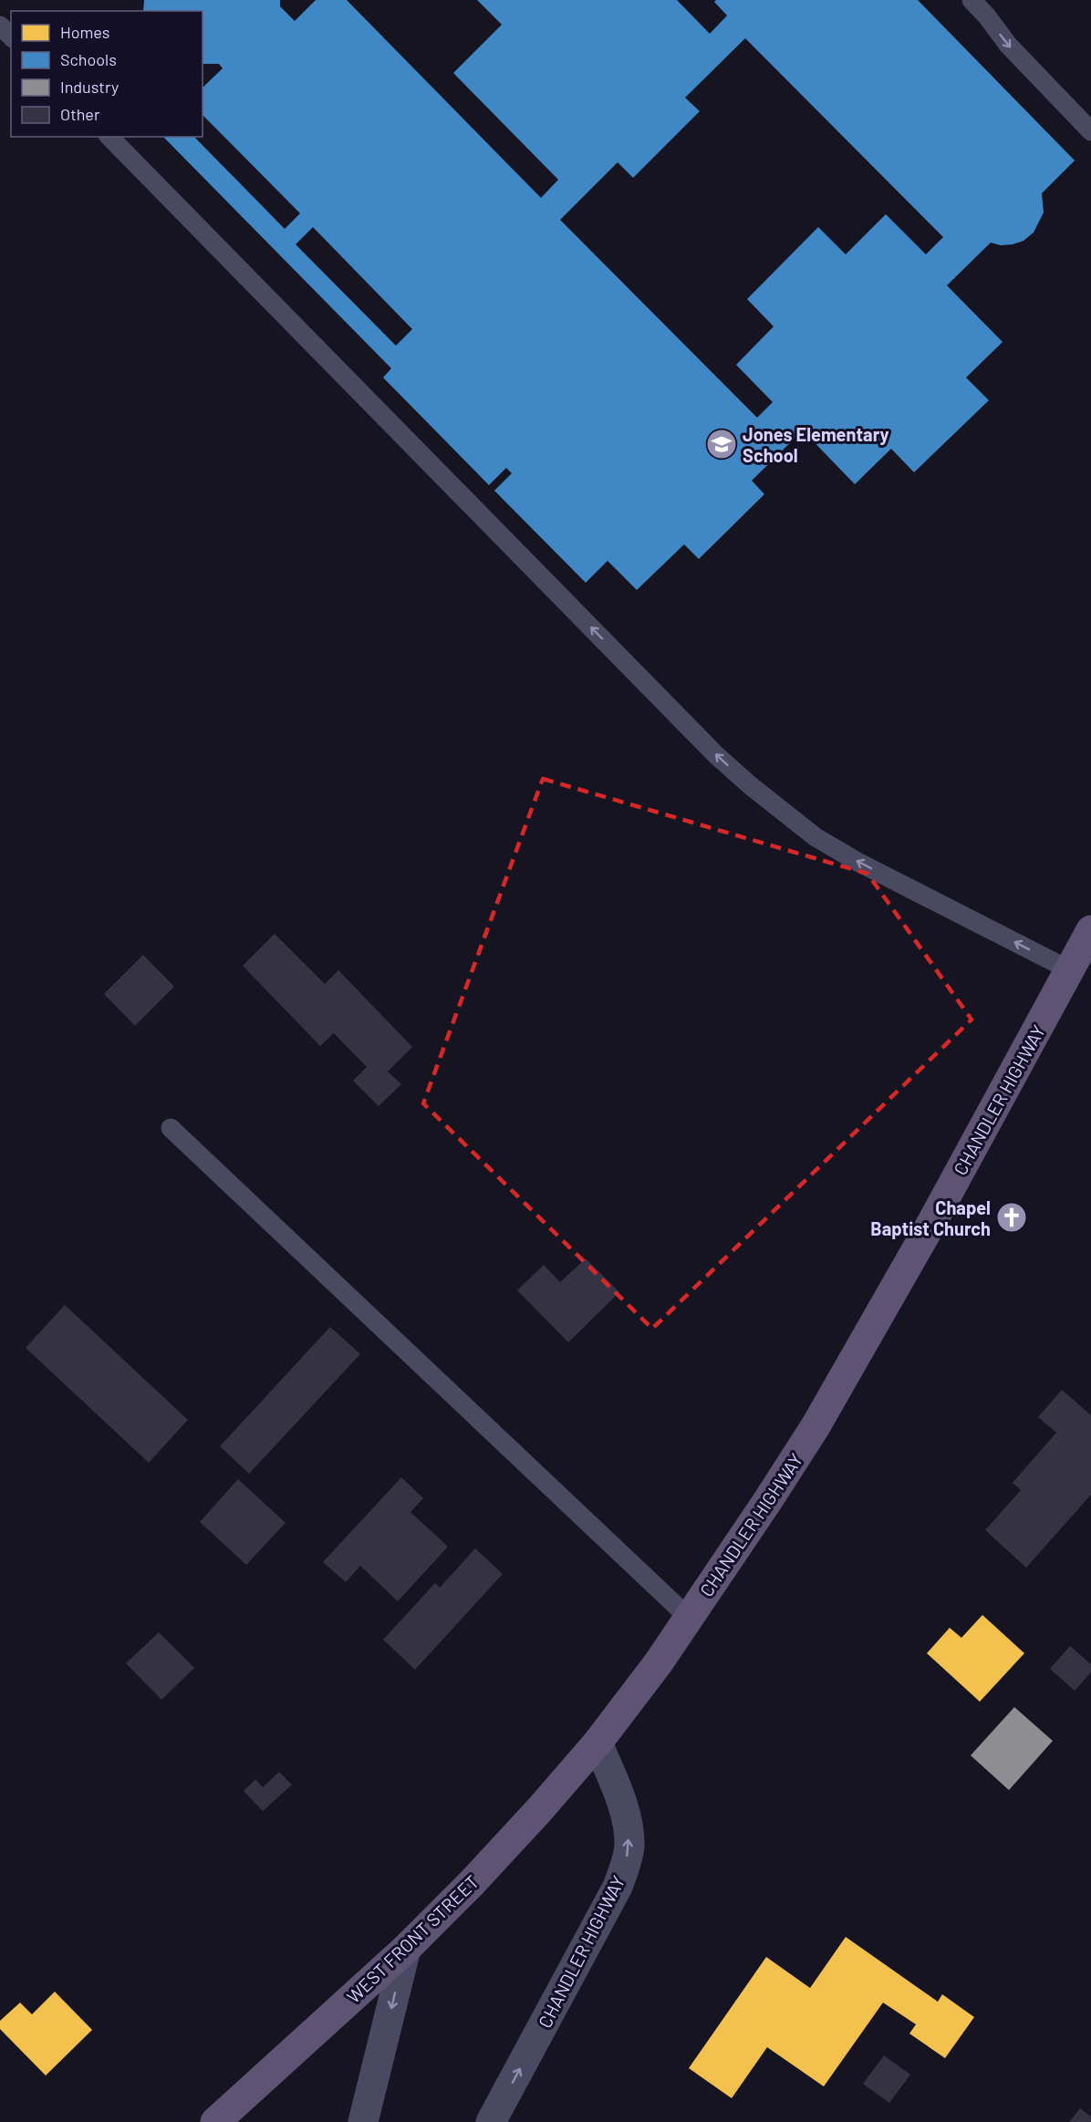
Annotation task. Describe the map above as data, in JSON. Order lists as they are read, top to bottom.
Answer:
{
  "streets": {
    "main road": ["CHANDLER HIGHWAY", "WEST FRONT STREET"]
  },
  "crossings": [
    ["CHANDLER HIGHWAY", "WEST FRONT STREET"]
  ],
  "places": {
    "school or university": ["Jones Elementary School"],
    "church": ["Chapel Baptist Church"]
  },
  "legend": [
    "Homes",
    "Schools",
    "Industry",
    "Other"
  ]
}
